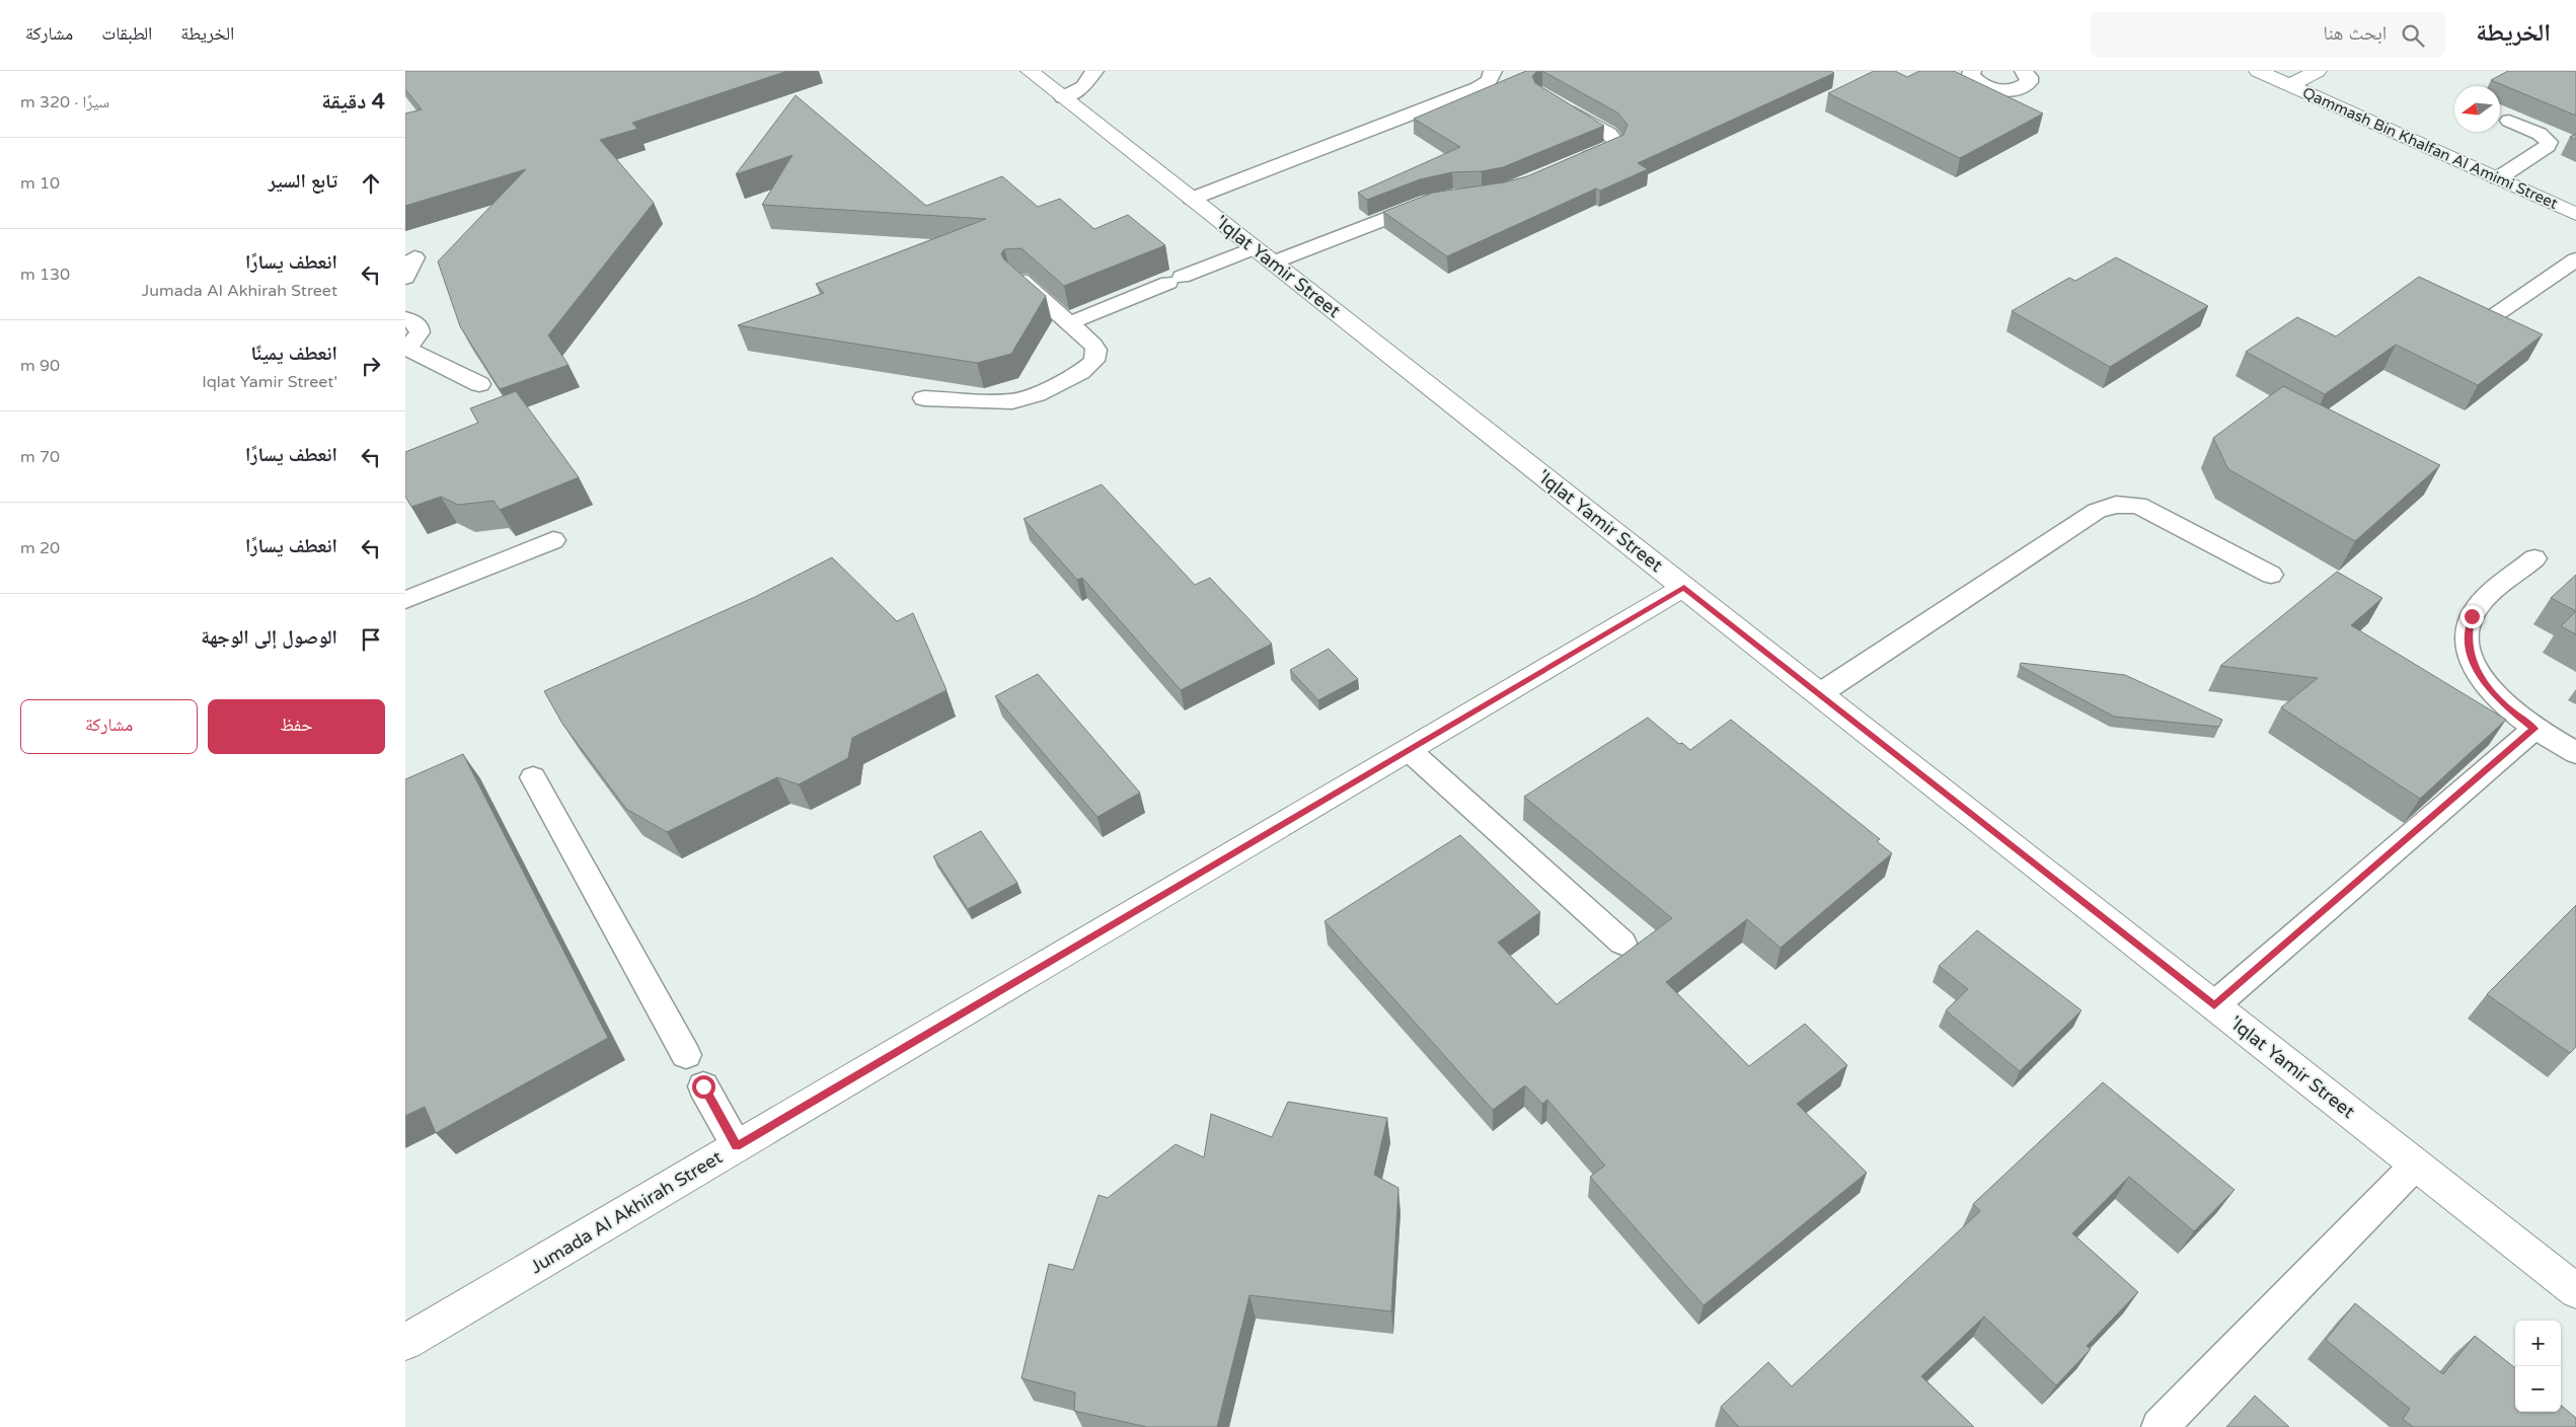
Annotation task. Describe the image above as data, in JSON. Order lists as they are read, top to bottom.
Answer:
{
  "streets": {
    "street": ["Qammash Bin Khalfan Al Amimi Street", "'Iqlat Yamir Street", "Jumada Al Akhirah Street"]
  },
  "crossings": [
    ["'Iqlat Yamir Street", "Jumada Al Akhirah Street"]
  ],
  "north": "left",
  "page": {
    "header": "الخريطة",
    "search": "ابحث هنا",
    "nav": ["الخريطة", "الطبقات", "مشاركة"],
    "heading": ["4 دقيقة", "سيرًا · 320 m"],
    "list": [
      ["تابع السير", "10 m"],
      ["انعطف يسارًا", "Jumada Al Akhirah Street", "130 m"],
      ["انعطف يمينًا", "'Iqlat Yamir Street", "90 m"],
      ["انعطف يسارًا", "70 m"],
      ["انعطف يسارًا", "20 m"],
      "الوصول إلى الوجهة"
    ],
    "buttons": ["حفظ", "مشاركة"],
    "map_buttons": ["+", "−"]
  }
}
